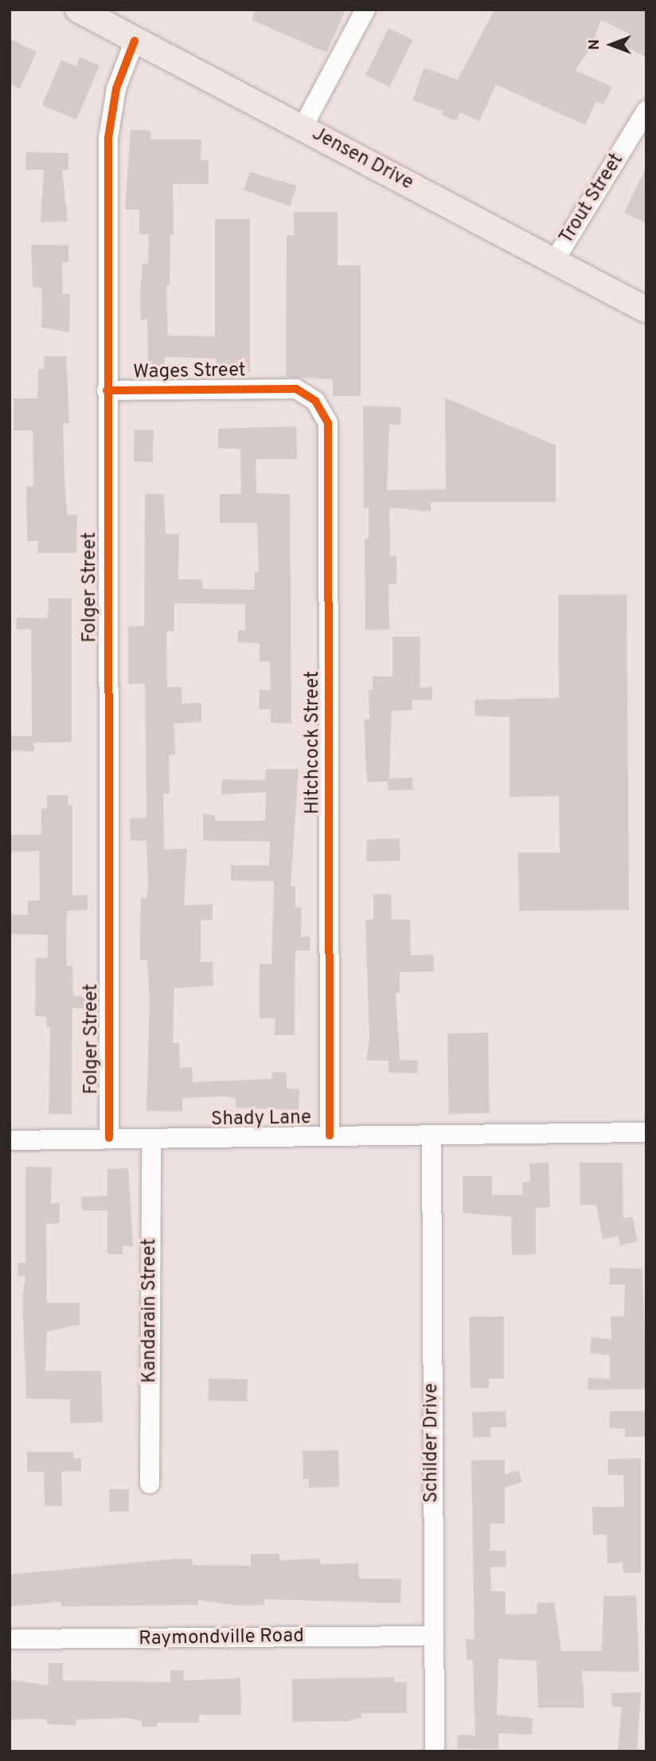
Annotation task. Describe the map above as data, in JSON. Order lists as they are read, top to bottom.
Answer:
{
  "streets": {
    "main road": ["Jensen Drive"],
    "street": [
      "Trout Street",
      "Wages Street",
      "Folger Street",
      "Hitchcock Street",
      "Shady Lane",
      "Kandarain Street",
      "Schilder Drive",
      "Raymondville Road"
    ]
  },
  "crossings": [
    ["Jensen Drive", "Trout Street"],
    ["Jensen Drive", "Folger Street"],
    ["Wages Street", "Folger Street"],
    ["Wages Street", "Hitchcock Street"],
    ["Folger Street", "Shady Lane"],
    ["Hitchcock Street", "Shady Lane"],
    ["Shady Lane", "Kandarain Street"],
    ["Shady Lane", "Schilder Drive"],
    ["Schilder Drive", "Raymondville Road"]
  ],
  "north": "left"
}
